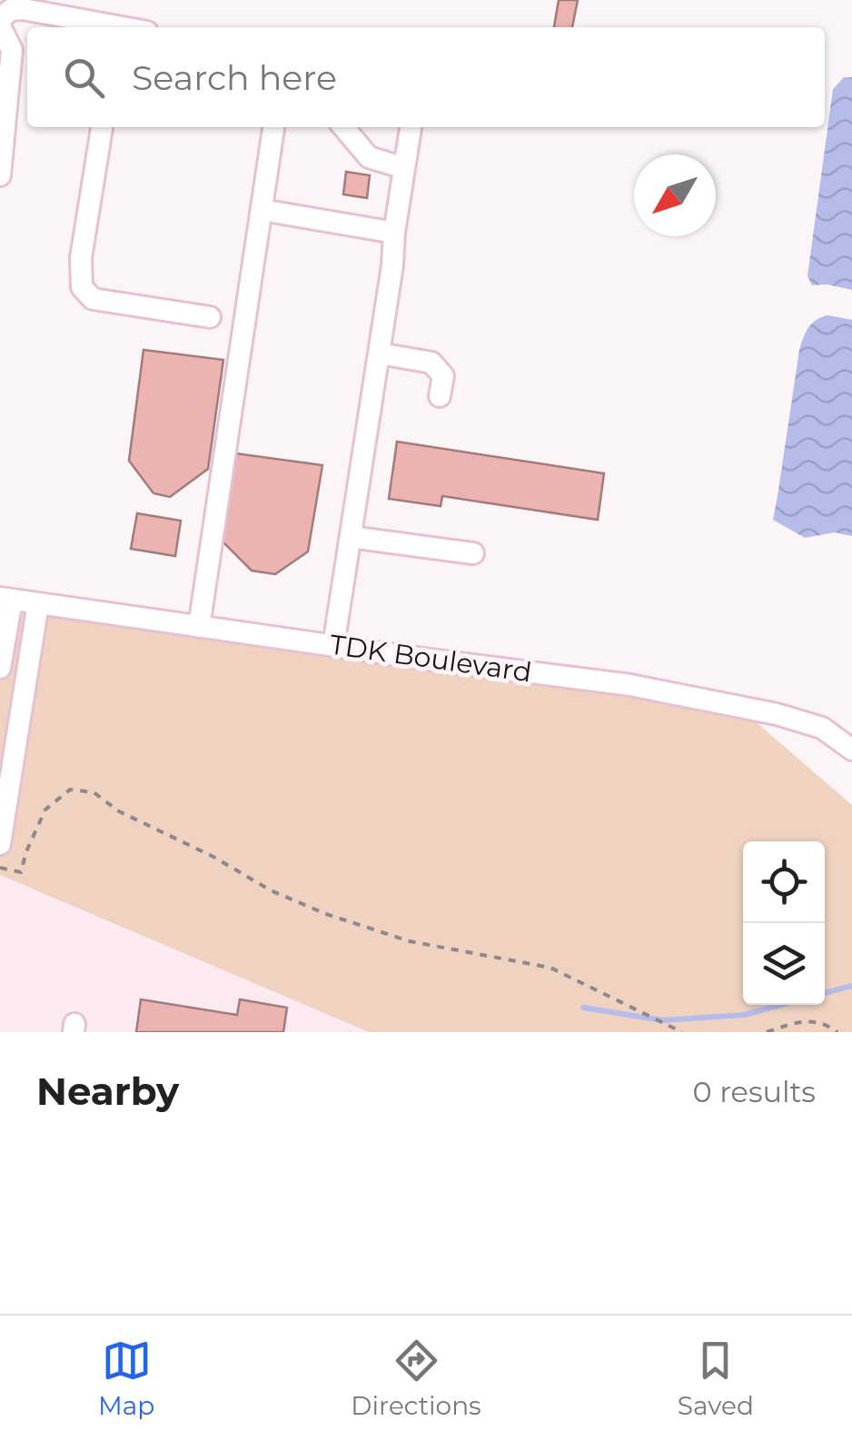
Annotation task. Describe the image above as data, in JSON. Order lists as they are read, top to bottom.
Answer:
{
  "streets": {
    "street": ["TDK Boulevard"]
  },
  "north": "bottom left",
  "page": {
    "search": "Search here",
    "heading": ["Nearby", "0 results"],
    "nav": ["Map", "Directions", "Saved"]
  }
}
